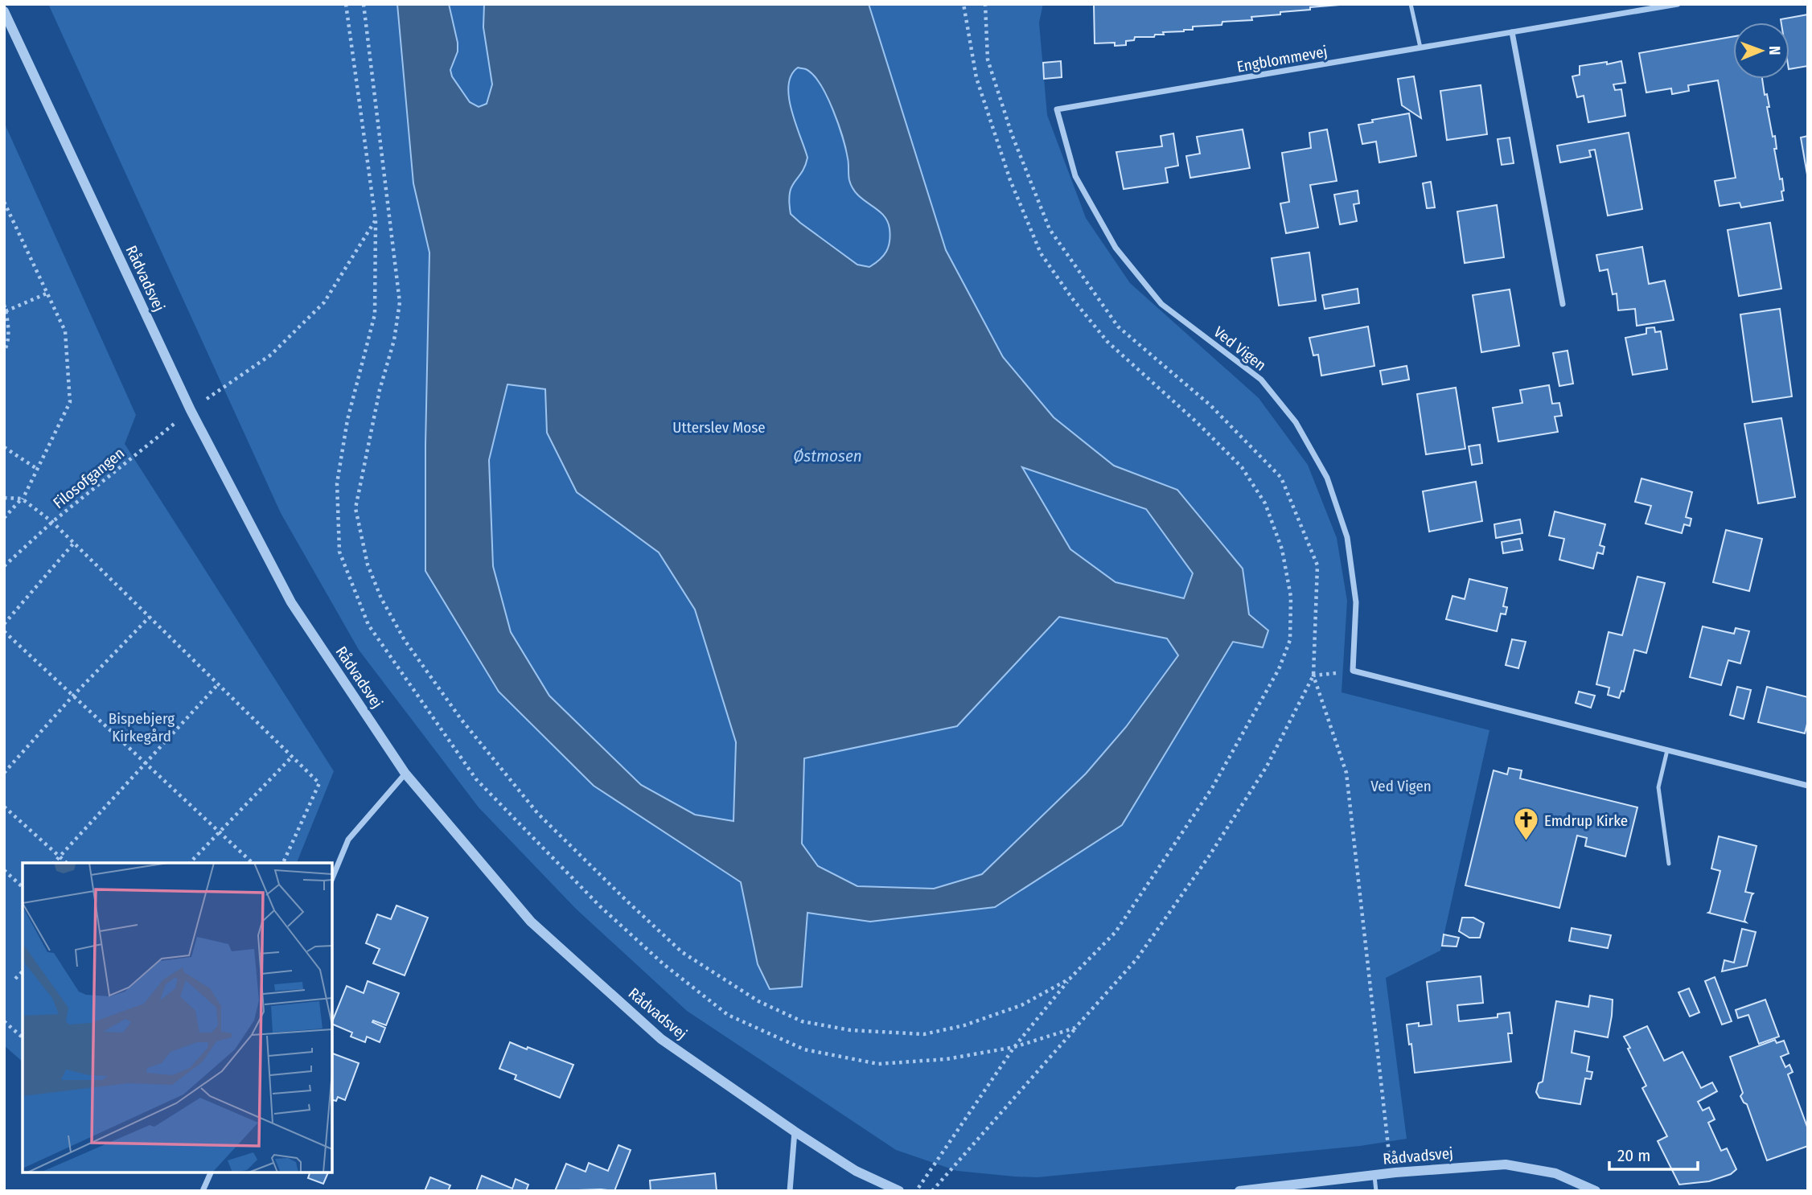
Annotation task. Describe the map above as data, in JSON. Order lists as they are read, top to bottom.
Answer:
{
  "streets": {
    "street": ["Engblommevej", "Rådvadsvej", "Ved Vigen"],
    "path": ["Filosofgangen"]
  },
  "crossings": [
    ["Engblommevej", "Ved Vigen"],
    ["Rådvadsvej", "Filosofgangen"]
  ],
  "water": ["Østmosen"],
  "parks": ["Utterslev Mose", "Bispebjerg Kirkegård", "Ved Vigen"],
  "places": {
    "church": ["Emdrup Kirke"]
  },
  "scale_bar": "20 m",
  "north": "right"
}
